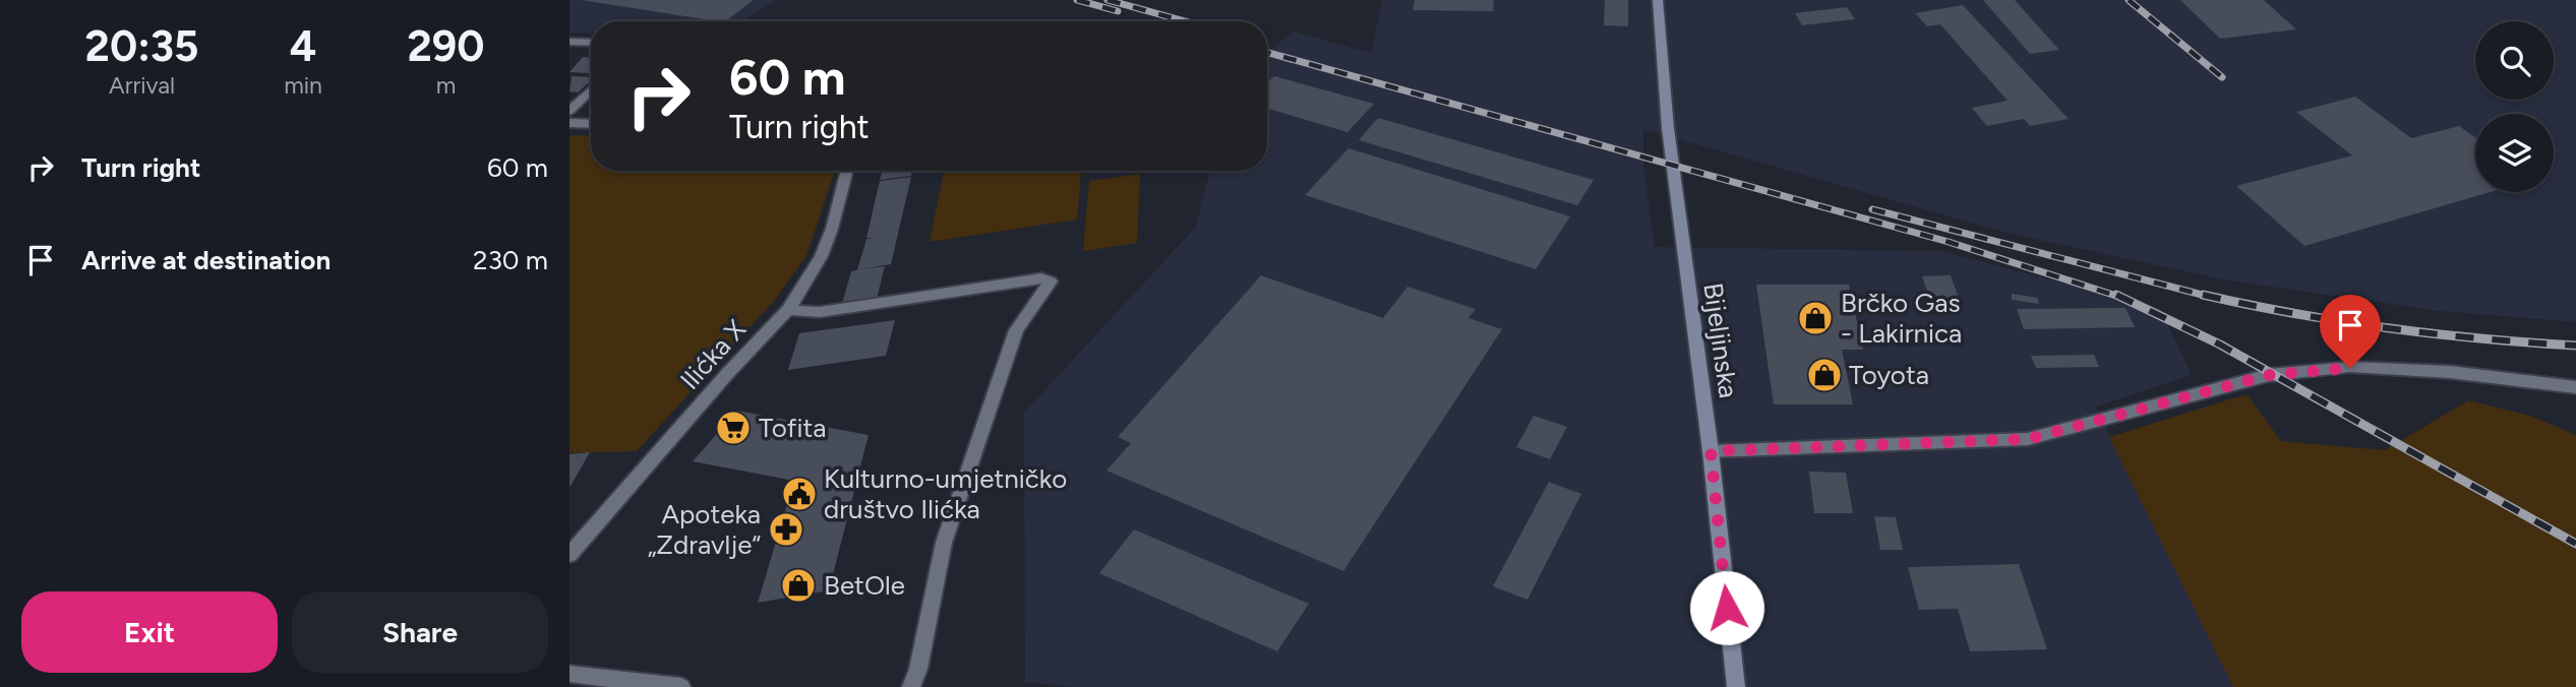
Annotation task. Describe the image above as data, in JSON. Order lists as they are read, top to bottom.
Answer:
{
  "streets": {
    "main road": ["Bijeljinska"],
    "street": ["Ilićka X"]
  },
  "places": {
    "shop": ["Brčko Gas - Lakirnica", "Toyota", "BetOle"],
    "supermarket": ["Tofita"],
    "public building": ["Kulturno-umjetničko društvo Ilićka"],
    "pharmacy": ["Apoteka „Zdravlje“"]
  },
  "page": {
    "eta": [
      "20:35",
      "Arrival",
      "4",
      "min",
      "290",
      "m"
    ],
    "turn": ["60 m", "Turn right"],
    "list": [
      {
        "name": "Turn right",
        "value": "60 m"
      },
      {
        "name": "Arrive at destination",
        "value": "230 m"
      }
    ],
    "buttons": ["Exit", "Share"]
  }
}
